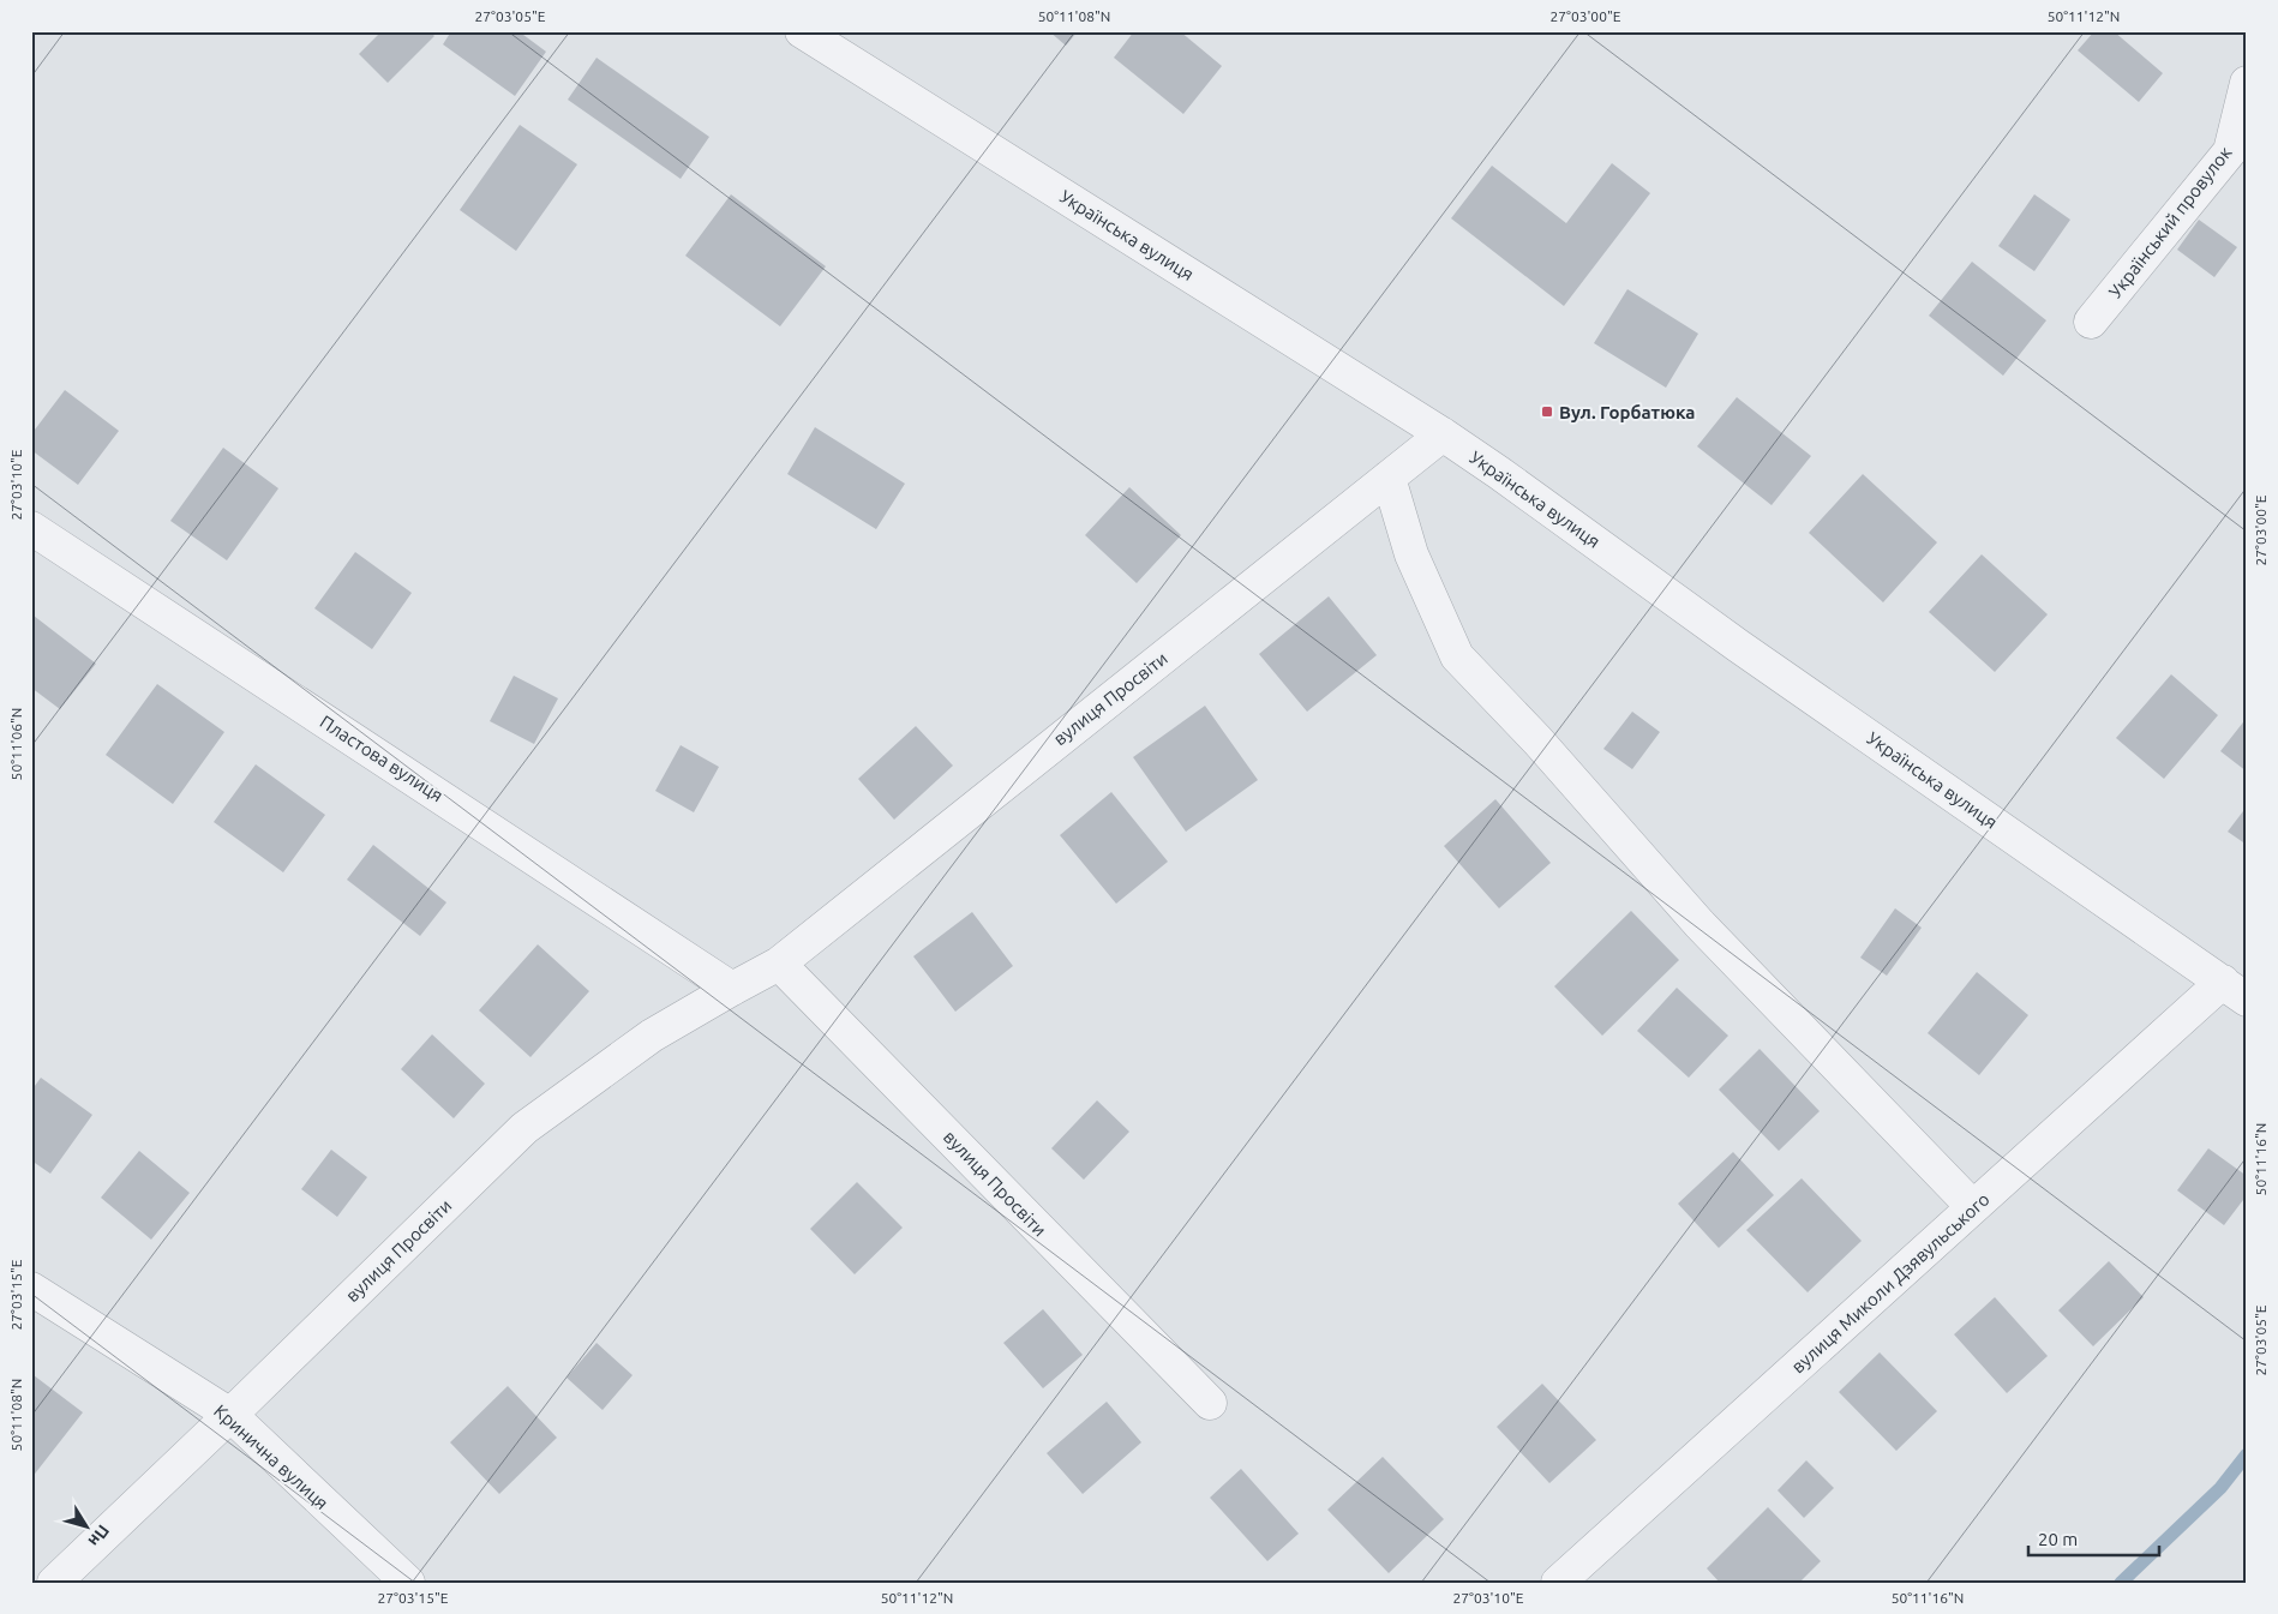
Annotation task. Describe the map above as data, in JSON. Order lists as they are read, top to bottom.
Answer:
{
  "streets": {
    "street": [
      "Український провулок",
      "Українська вулиця",
      "вулиця Просвіти",
      "Пластова вулиця",
      "вулиця Миколи Дзявульського",
      "Кринична вулиця"
    ]
  },
  "crossings": [
    ["Українська вулиця", "вулиця Просвіти"],
    ["Українська вулиця", "вулиця Миколи Дзявульського"],
    ["вулиця Просвіти", "Пластова вулиця"],
    ["вулиця Просвіти", "Кринична вулиця"]
  ],
  "places": {
    "transit": ["Вул. Горбатюка"]
  },
  "scale_bar": "20 m",
  "north": "bottom right",
  "coordinates": [
    "27°03'05\"E",
    "50°11'08\"N",
    "27°03'00\"E",
    "50°11'12\"N",
    "27°03'10\"E",
    "50°11'06\"N",
    "50°11'16\"N",
    "27°03'15\"E"
  ]
}
